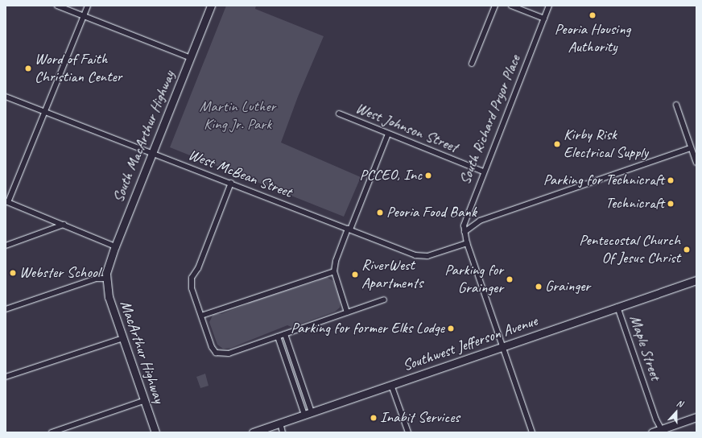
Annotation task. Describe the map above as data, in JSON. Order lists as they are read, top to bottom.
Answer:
{
  "streets": {
    "main road": ["South MacArthur Highway", "Southwest Jefferson Avenue", "MacArthur Highway"],
    "street": [
      "South Richard Pryor Place",
      "West Johnson Street",
      "West McBean Street",
      "Maple Street"
    ]
  },
  "crossings": [
    ["South Richard Pryor Place", "West Johnson Street"],
    ["South Richard Pryor Place", "West McBean Street"],
    ["South Richard Pryor Place", "Southwest Jefferson Avenue"],
    ["South MacArthur Highway", "West McBean Street"],
    ["South MacArthur Highway", "MacArthur Highway"],
    ["Southwest Jefferson Avenue", "Maple Street"]
  ],
  "parks": ["Martin Luther King Jr. Park"],
  "places": [
    "Peoria Housing Authority",
    "Word of Faith Christian Center",
    "Kirby Risk Electrical Supply",
    "PCCEO, Inc",
    "Parking for Technicraft",
    "Technicraft",
    "Peoria Food Bank",
    "Pentecostal Church Of Jesus Christ",
    "Webster School",
    "RiverWest Apartments",
    "Parking for Grainger",
    "Grainger",
    "Parking for former Elks Lodge",
    "Inabit Services"
  ],
  "north": "top"
}
